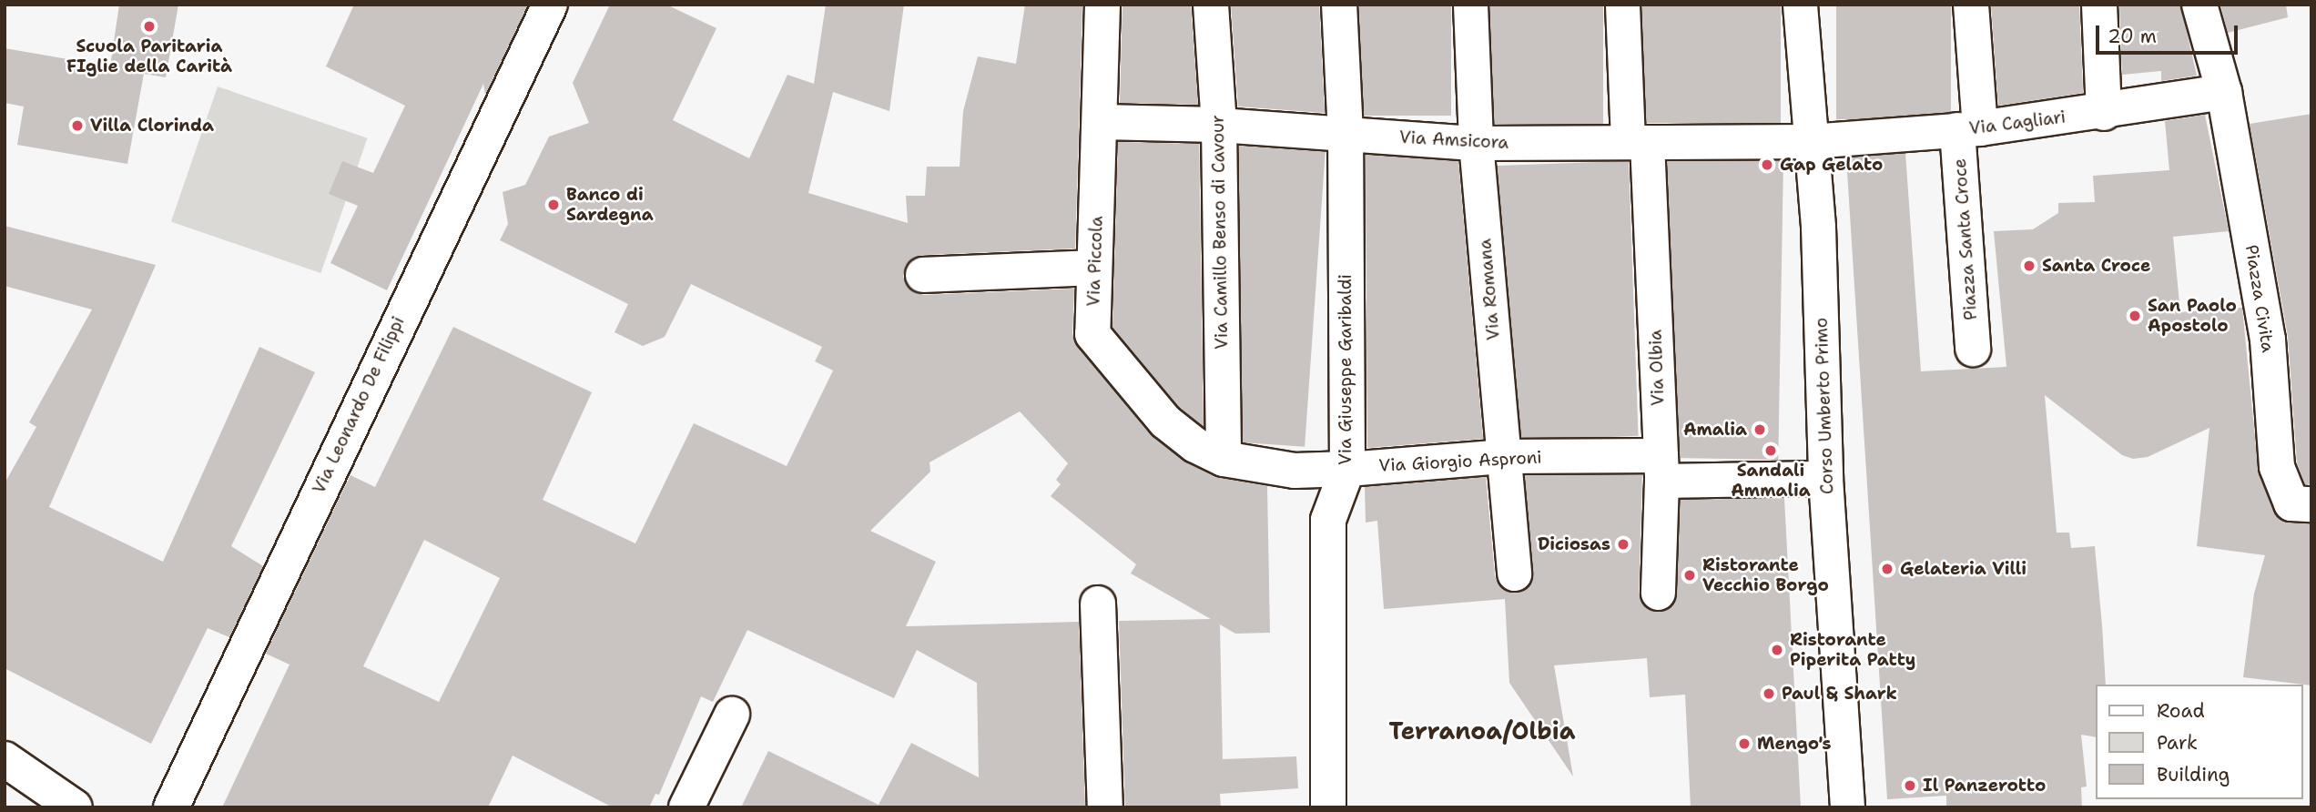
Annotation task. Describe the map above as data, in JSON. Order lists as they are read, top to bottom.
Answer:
{
  "streets": {
    "street": [
      "Via Cagliari",
      "Via Amsicora",
      "Via Camillo Benso di Cavour",
      "Piazza Santa Croce",
      "Via Piccola",
      "Via Romana",
      "Piazza Civita",
      "Via Olbia",
      "Via Giuseppe Garibaldi",
      "Via Leonardo De Filippi",
      "Corso Umberto Primo",
      "Via Giorgio Asproni"
    ]
  },
  "crossings": [
    ["Via Cagliari", "Via Amsicora"],
    ["Via Cagliari", "Piazza Santa Croce"],
    ["Via Cagliari", "Piazza Civita"],
    ["Via Cagliari", "Corso Umberto Primo"],
    ["Via Amsicora", "Via Camillo Benso di Cavour"],
    ["Via Amsicora", "Via Piccola"],
    ["Via Amsicora", "Via Romana"],
    ["Via Amsicora", "Via Olbia"],
    ["Via Amsicora", "Via Giuseppe Garibaldi"],
    ["Via Amsicora", "Corso Umberto Primo"],
    ["Via Camillo Benso di Cavour", "Via Piccola"],
    ["Via Camillo Benso di Cavour", "Via Giorgio Asproni"],
    ["Via Piccola", "Via Giorgio Asproni"],
    ["Via Romana", "Via Giorgio Asproni"],
    ["Via Olbia", "Via Giorgio Asproni"],
    ["Via Giuseppe Garibaldi", "Via Giorgio Asproni"],
    ["Corso Umberto Primo", "Via Giorgio Asproni"]
  ],
  "districts": ["Terranoa/Olbia"],
  "places": [
    "Scuola Paritaria FIglie della Carità",
    "Villa Clorinda",
    "Gap Gelato",
    "Banco di Sardegna",
    "Santa Croce",
    "San Paolo Apostolo",
    "Amalia",
    "Sandali Ammalia",
    "Diciosas",
    "Gelateria Villi",
    "Ristorante Vecchio Borgo",
    "Ristorante Piperita Patty",
    "Paul & Shark",
    "Mengo's",
    "Il Panzerotto"
  ],
  "legend": ["Road", "Park", "Building"],
  "scale_bar": "20 m"
}
